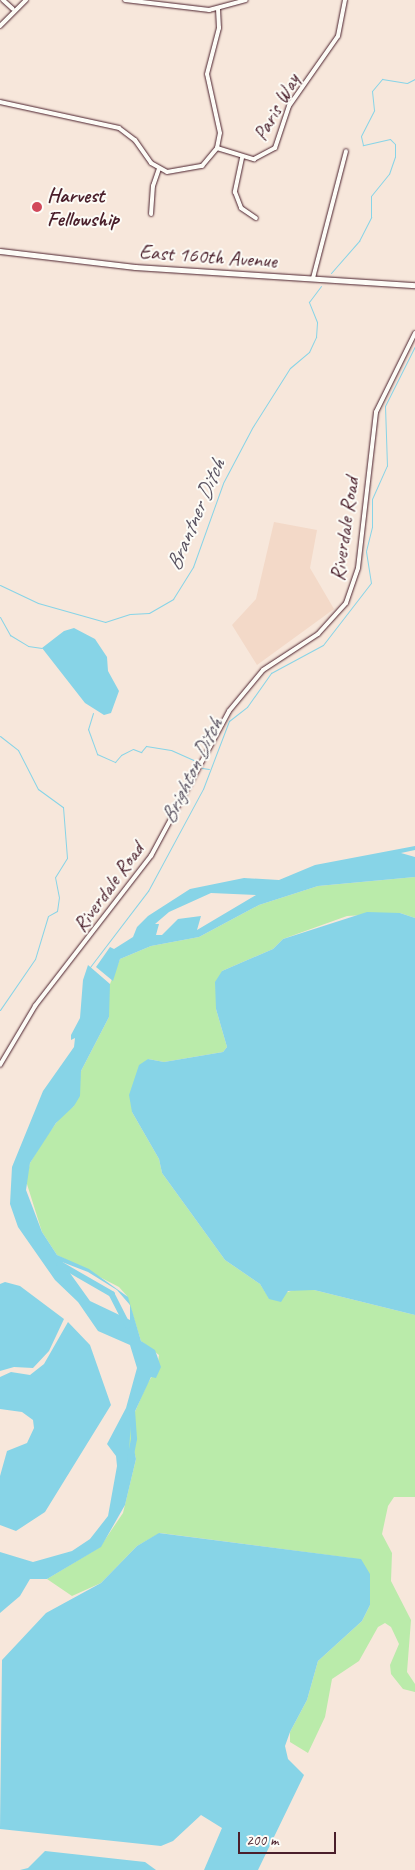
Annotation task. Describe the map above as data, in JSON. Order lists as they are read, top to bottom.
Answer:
{
  "streets": {
    "main road": ["East 160th Avenue"],
    "street": ["Paris Way", "Riverdale Road"]
  },
  "water": ["Brantner Ditch", "Brighton Ditch"],
  "places": ["Harvest Fellowship"],
  "scale_bar": "200 m"
}
